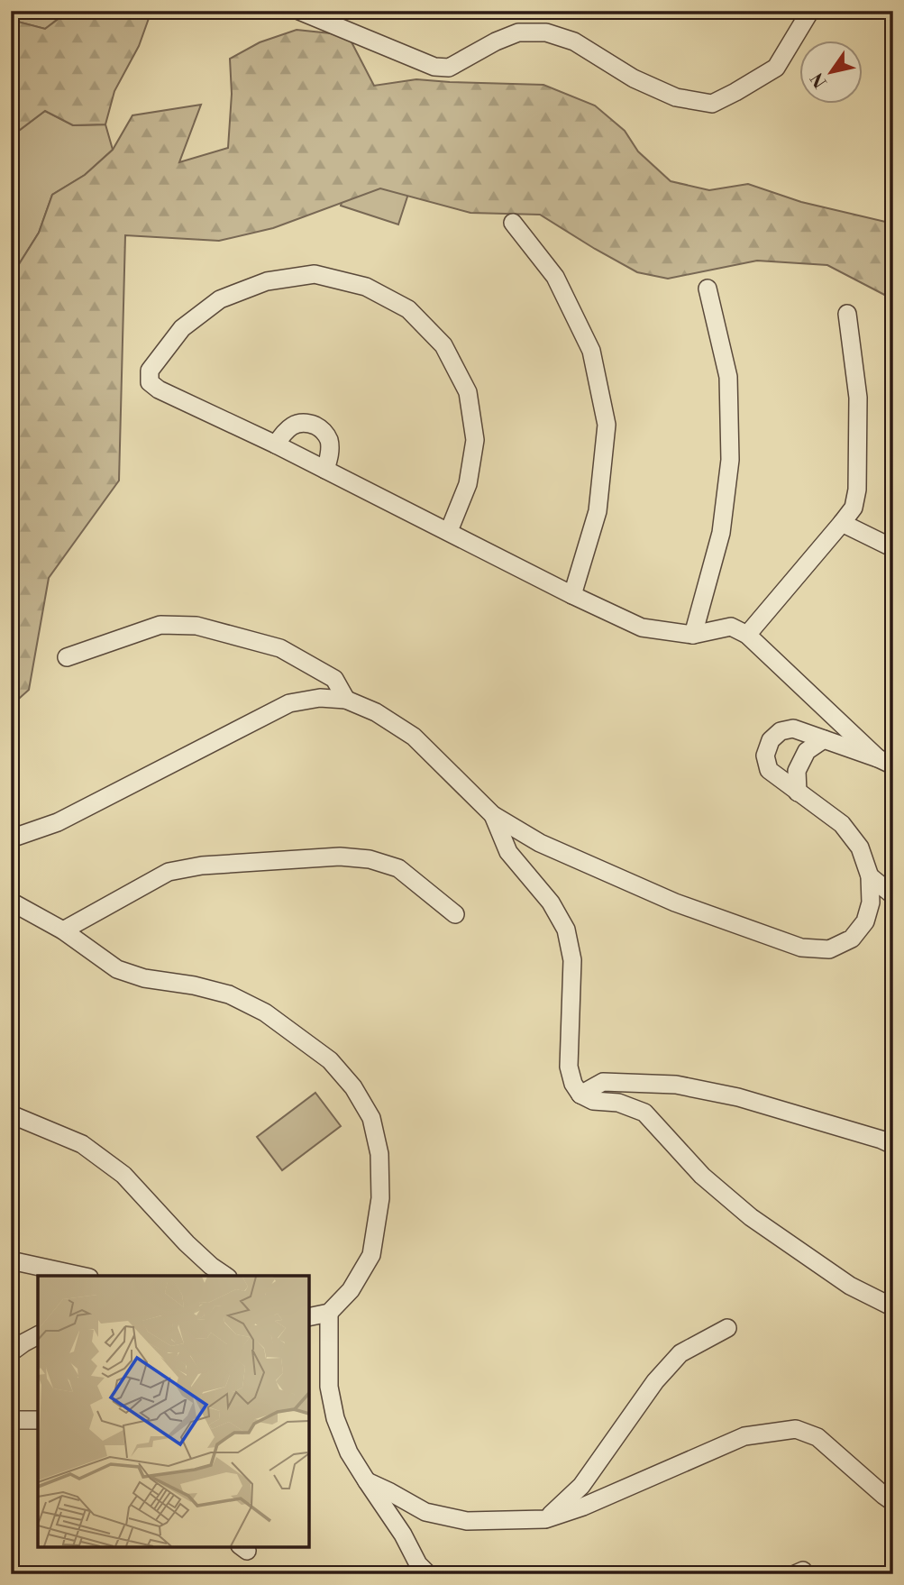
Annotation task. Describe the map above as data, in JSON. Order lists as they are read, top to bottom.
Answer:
{
  "north": "bottom left"
}
